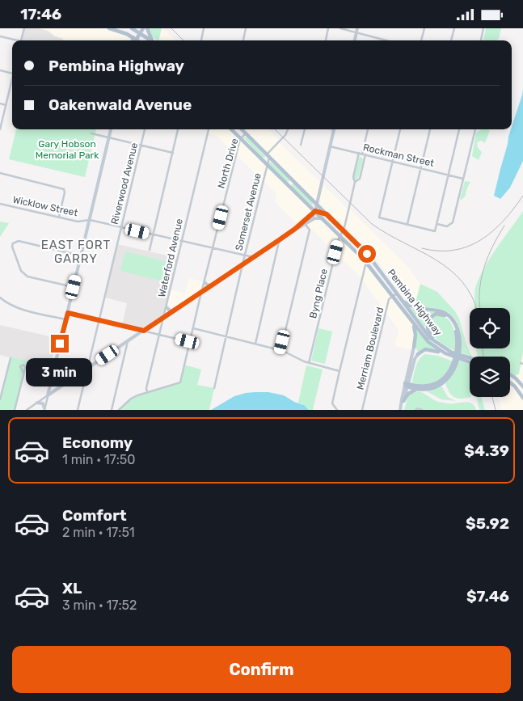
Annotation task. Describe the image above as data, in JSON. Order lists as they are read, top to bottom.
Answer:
{
  "streets": {
    "main road": ["Pembina Highway"],
    "street": [
      "Rockman Street",
      "North Drive",
      "Riverwood Avenue",
      "Wicklow Street",
      "Somerset Avenue",
      "Waterford Avenue",
      "Byng Place",
      "Merriam Boulevard"
    ]
  },
  "crossings": [
    ["Rockman Street", "Byng Place"],
    ["North Drive", "Wicklow Street"],
    ["North Drive", "Waterford Avenue"],
    ["North Drive", "Pembina Highway"],
    ["Riverwood Avenue", "Wicklow Street"],
    ["Wicklow Street", "Somerset Avenue"],
    ["Wicklow Street", "Waterford Avenue"],
    ["Somerset Avenue", "Pembina Highway"],
    ["Byng Place", "Pembina Highway"],
    ["Pembina Highway", "Merriam Boulevard"]
  ],
  "districts": ["EAST FORT GARRY"],
  "parks": ["Gary Hobson Memorial Park"],
  "page": {
    "status": "17:46",
    "banner": ["Pembina Highway", "Oakenwald Avenue"],
    "bubble": "3 min",
    "list": [
      {
        "name": "Economy",
        "note": "1 min · 17:50",
        "value": "$4.39"
      },
      {
        "name": "Comfort",
        "note": "2 min · 17:51",
        "value": "$5.92"
      },
      {
        "name": "XL",
        "note": "3 min · 17:52",
        "value": "$7.46"
      }
    ],
    "buttons": "Confirm"
  }
}
